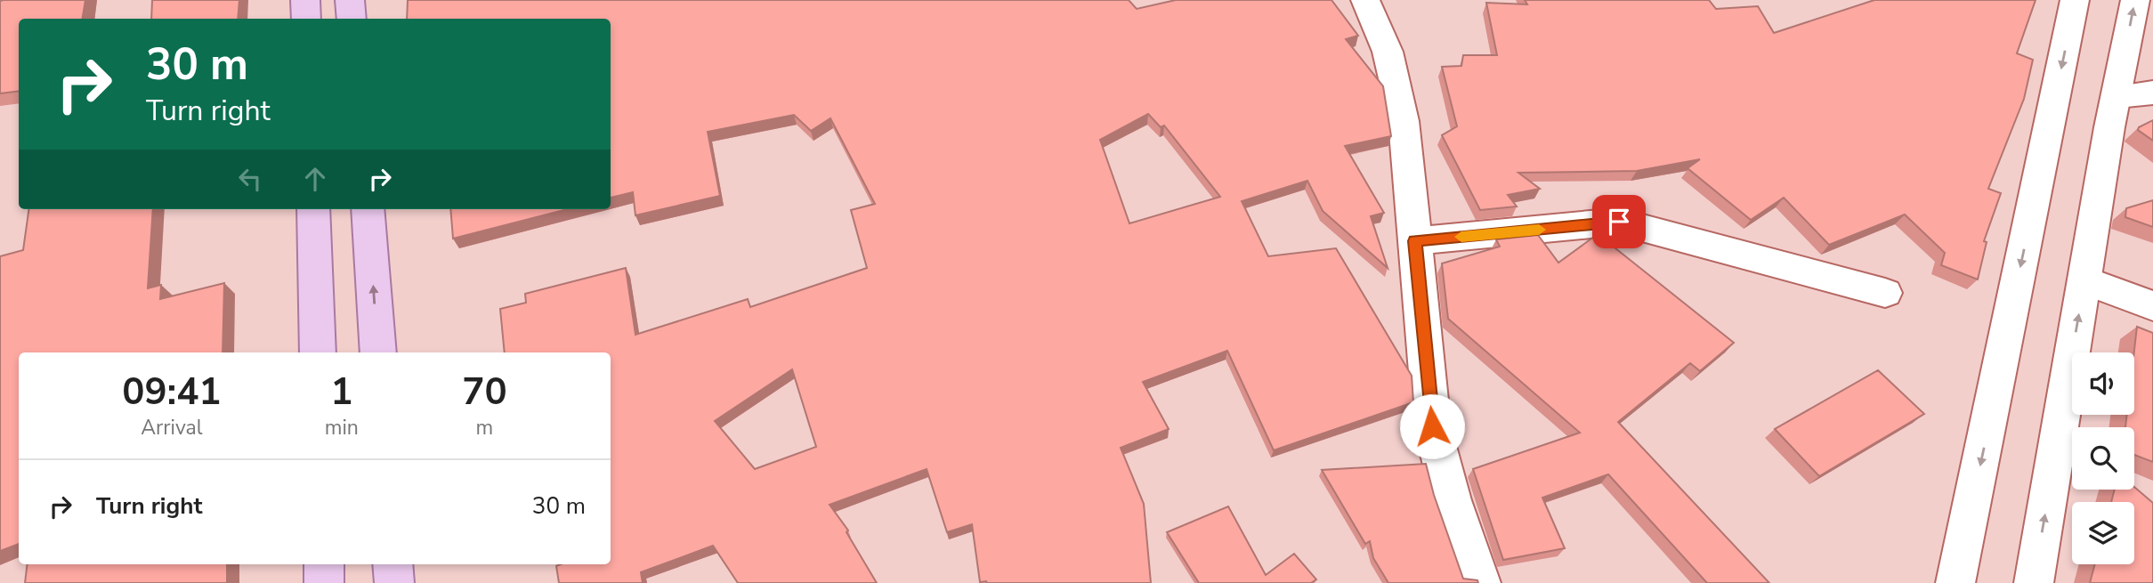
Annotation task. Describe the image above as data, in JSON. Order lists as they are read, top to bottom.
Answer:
{
  "page": {
    "turn": ["30 m", "Turn right"],
    "eta": [
      "09:41",
      "Arrival",
      "1",
      "min",
      "70",
      "m"
    ],
    "list": [
      {
        "name": "Turn right",
        "value": "30 m"
      }
    ]
  }
}
